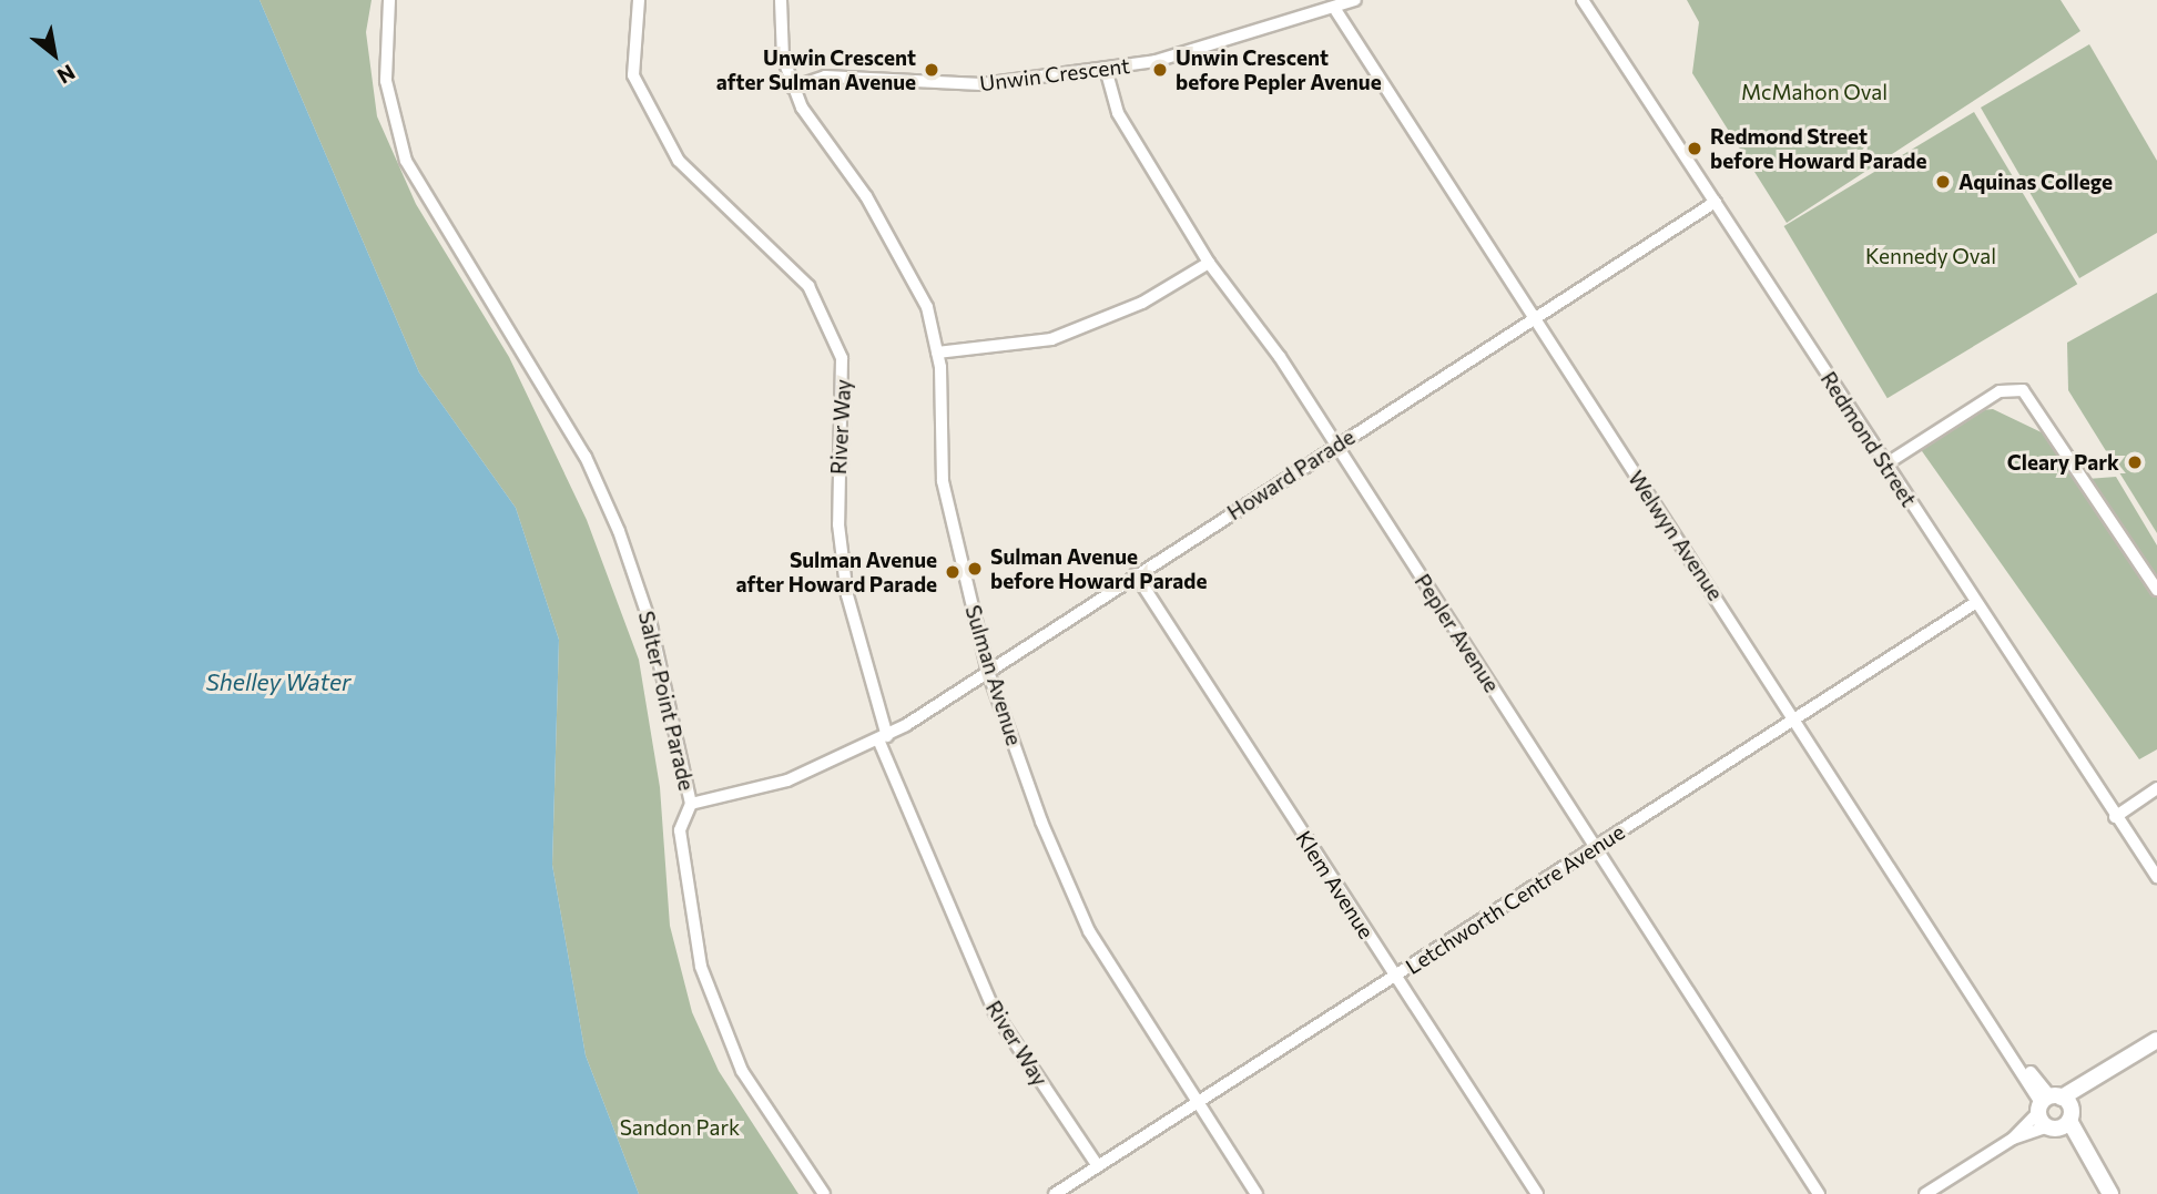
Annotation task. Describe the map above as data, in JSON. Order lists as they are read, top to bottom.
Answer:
{
  "streets": {
    "street": [
      "Unwin Crescent",
      "River Way",
      "Redmond Street",
      "Howard Parade",
      "Welwyn Avenue",
      "Pepler Avenue",
      "Sulman Avenue",
      "Salter Point Parade",
      "Klem Avenue",
      "Letchworth Centre Avenue"
    ]
  },
  "crossings": [
    ["Unwin Crescent", "Welwyn Avenue"],
    ["Unwin Crescent", "Pepler Avenue"],
    ["Unwin Crescent", "Sulman Avenue"],
    ["River Way", "Howard Parade"],
    ["River Way", "Letchworth Centre Avenue"],
    ["Redmond Street", "Howard Parade"],
    ["Redmond Street", "Letchworth Centre Avenue"],
    ["Howard Parade", "Welwyn Avenue"],
    ["Howard Parade", "Pepler Avenue"],
    ["Howard Parade", "Sulman Avenue"],
    ["Howard Parade", "Salter Point Parade"],
    ["Howard Parade", "Klem Avenue"],
    ["Welwyn Avenue", "Letchworth Centre Avenue"],
    ["Pepler Avenue", "Letchworth Centre Avenue"],
    ["Sulman Avenue", "Letchworth Centre Avenue"],
    ["Klem Avenue", "Letchworth Centre Avenue"]
  ],
  "water": ["Shelley Water"],
  "parks": ["McMahon Oval", "Kennedy Oval", "Sandon Park"],
  "places": [
    "Unwin Crescent after Sulman Avenue",
    "Unwin Crescent before Pepler Avenue",
    "Redmond Street before Howard Parade",
    "Aquinas College",
    "Cleary Park",
    "Sulman Avenue before Howard Parade",
    "Sulman Avenue after Howard Parade"
  ],
  "north": "bottom right"
}
